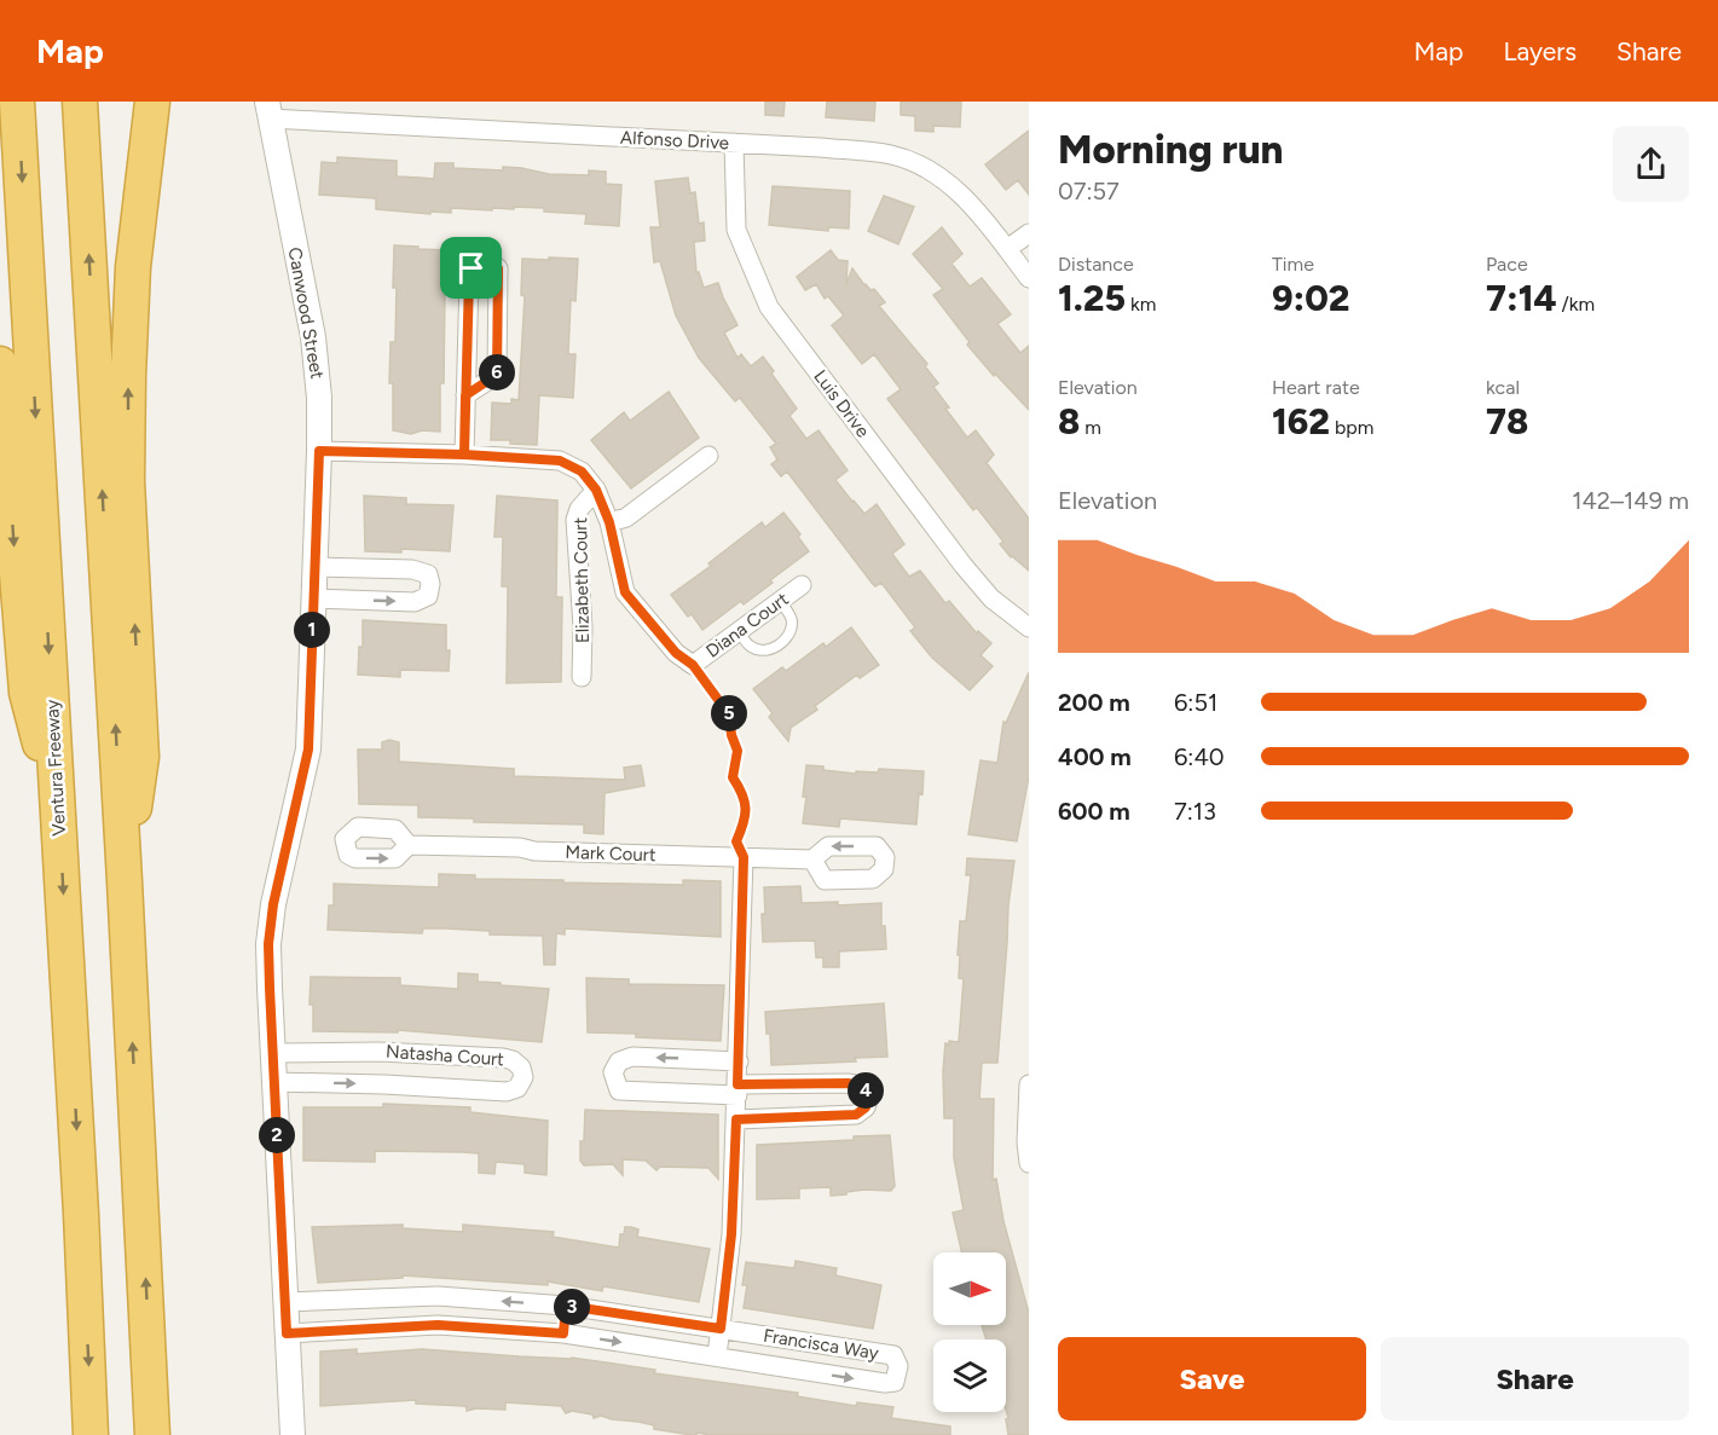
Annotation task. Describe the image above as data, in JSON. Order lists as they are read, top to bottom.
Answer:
{
  "streets": {
    "highway": ["Ventura Freeway"],
    "street": [
      "Alfonso Drive",
      "Canwood Street",
      "Luis Drive",
      "Elizabeth Court",
      "Diana Court",
      "Mark Court",
      "Natasha Court",
      "Francisca Way"
    ]
  },
  "crossings": [
    ["Alfonso Drive", "Canwood Street"],
    ["Alfonso Drive", "Luis Drive"],
    ["Canwood Street", "Natasha Court"],
    ["Canwood Street", "Francisca Way"]
  ],
  "north": "right",
  "page": {
    "header": "Map",
    "nav": ["Map", "Layers", "Share"],
    "heading": ["Morning run", "07:57"],
    "stats": [
      ["Distance", "1.25 km"],
      ["Time", "9:02"],
      ["Pace", "7:14 /km"],
      ["Elevation", "8 m"],
      ["Heart rate", "162 bpm"],
      ["kcal", "78"]
    ],
    "pins": [
      "6",
      "1",
      "5",
      "4",
      "2",
      "3"
    ],
    "chart": ["Elevation", "142–149 m"],
    "list": [
      {
        "name": "200 m",
        "note": "6:51"
      },
      {
        "name": "400 m",
        "note": "6:40"
      },
      {
        "name": "600 m",
        "note": "7:13"
      }
    ],
    "buttons": ["Save", "Share"]
  }
}
